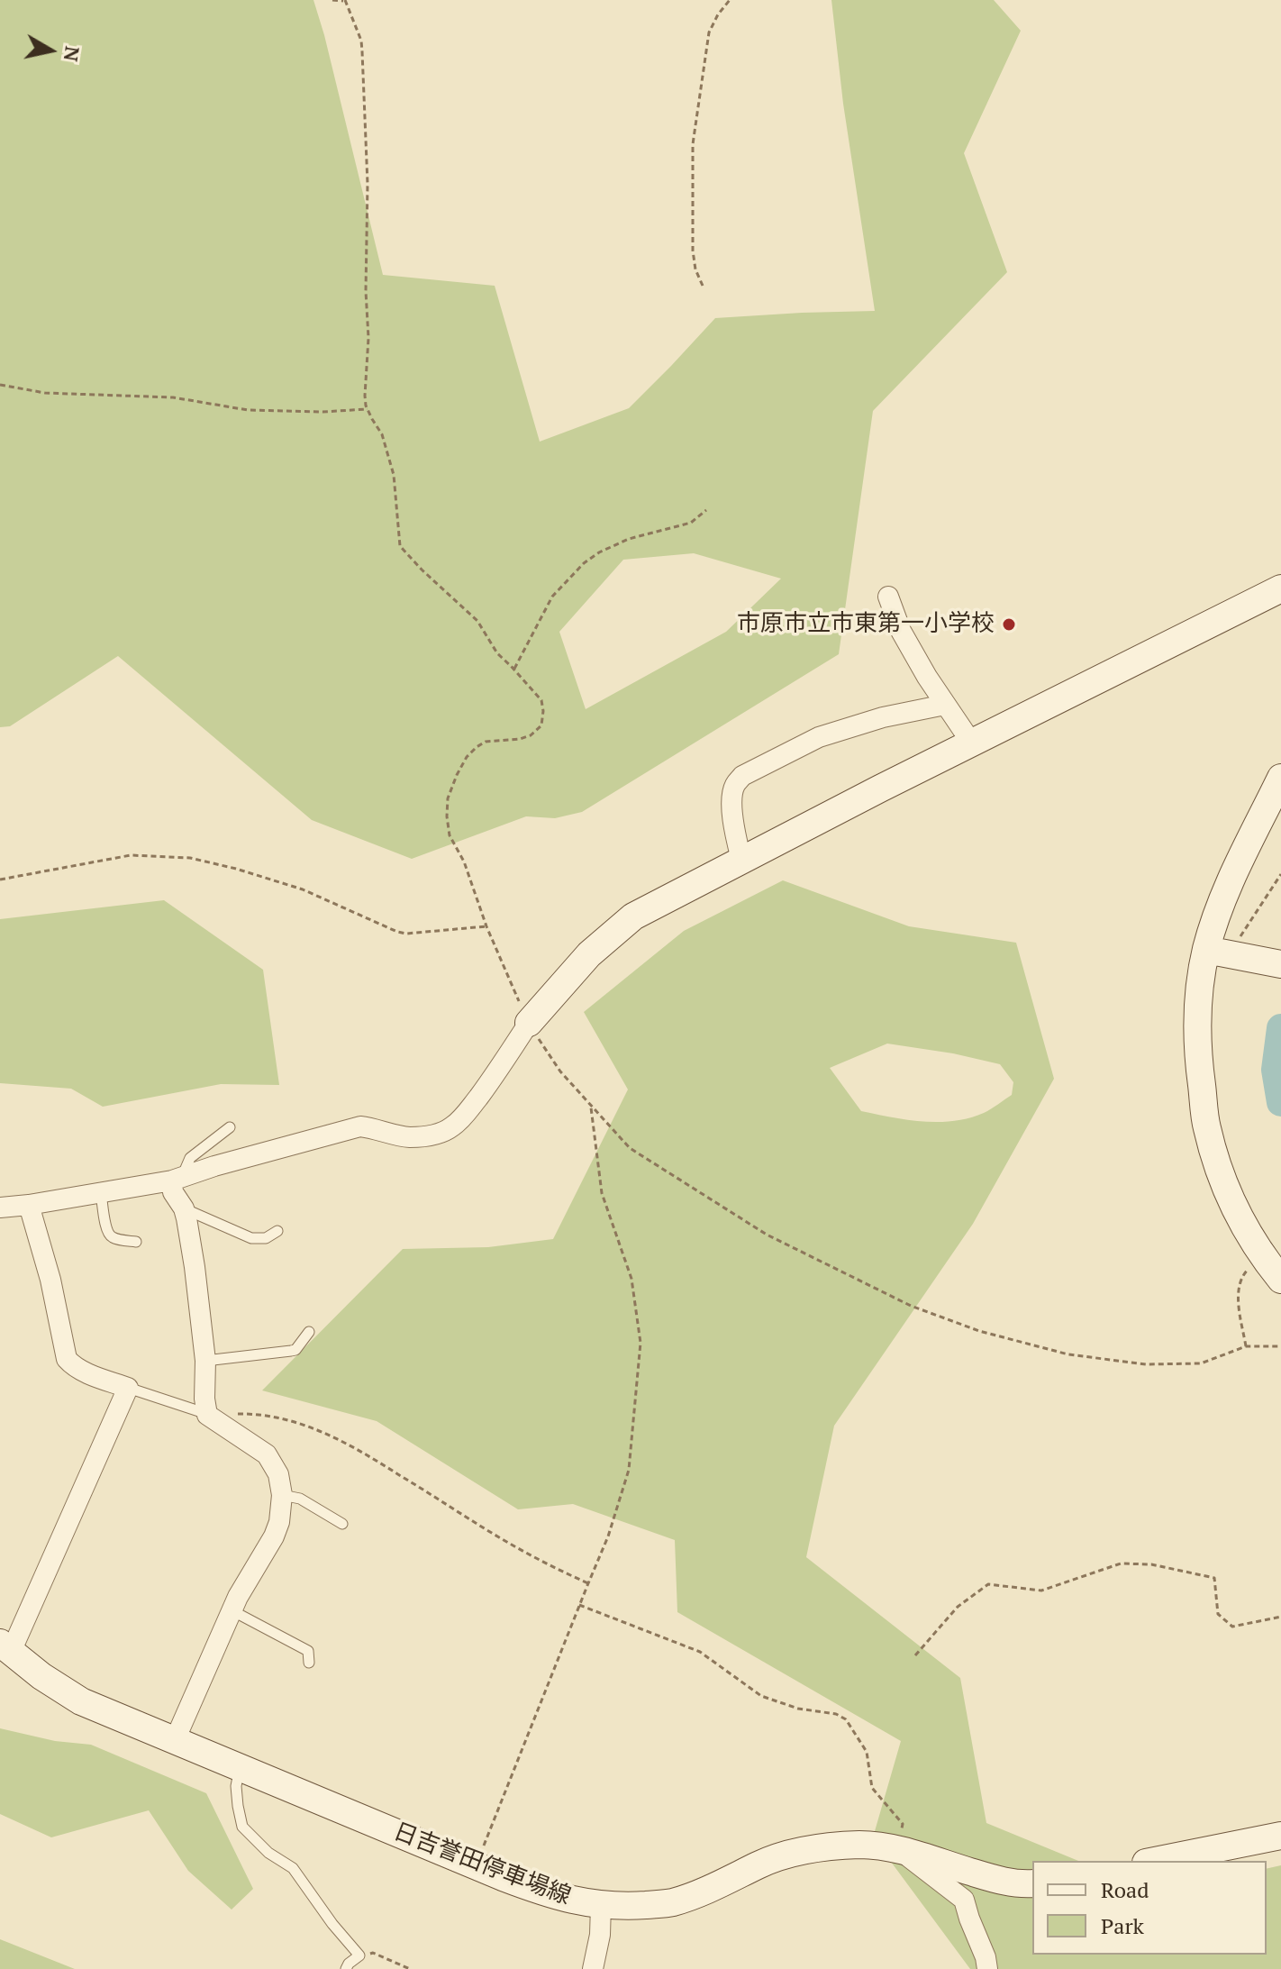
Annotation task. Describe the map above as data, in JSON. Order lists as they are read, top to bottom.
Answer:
{
  "streets": {
    "main road": ["日吉誉田停車場線"]
  },
  "places": ["市原市立市東第一小学校"],
  "legend": ["Road", "Park"],
  "north": "right"
}
